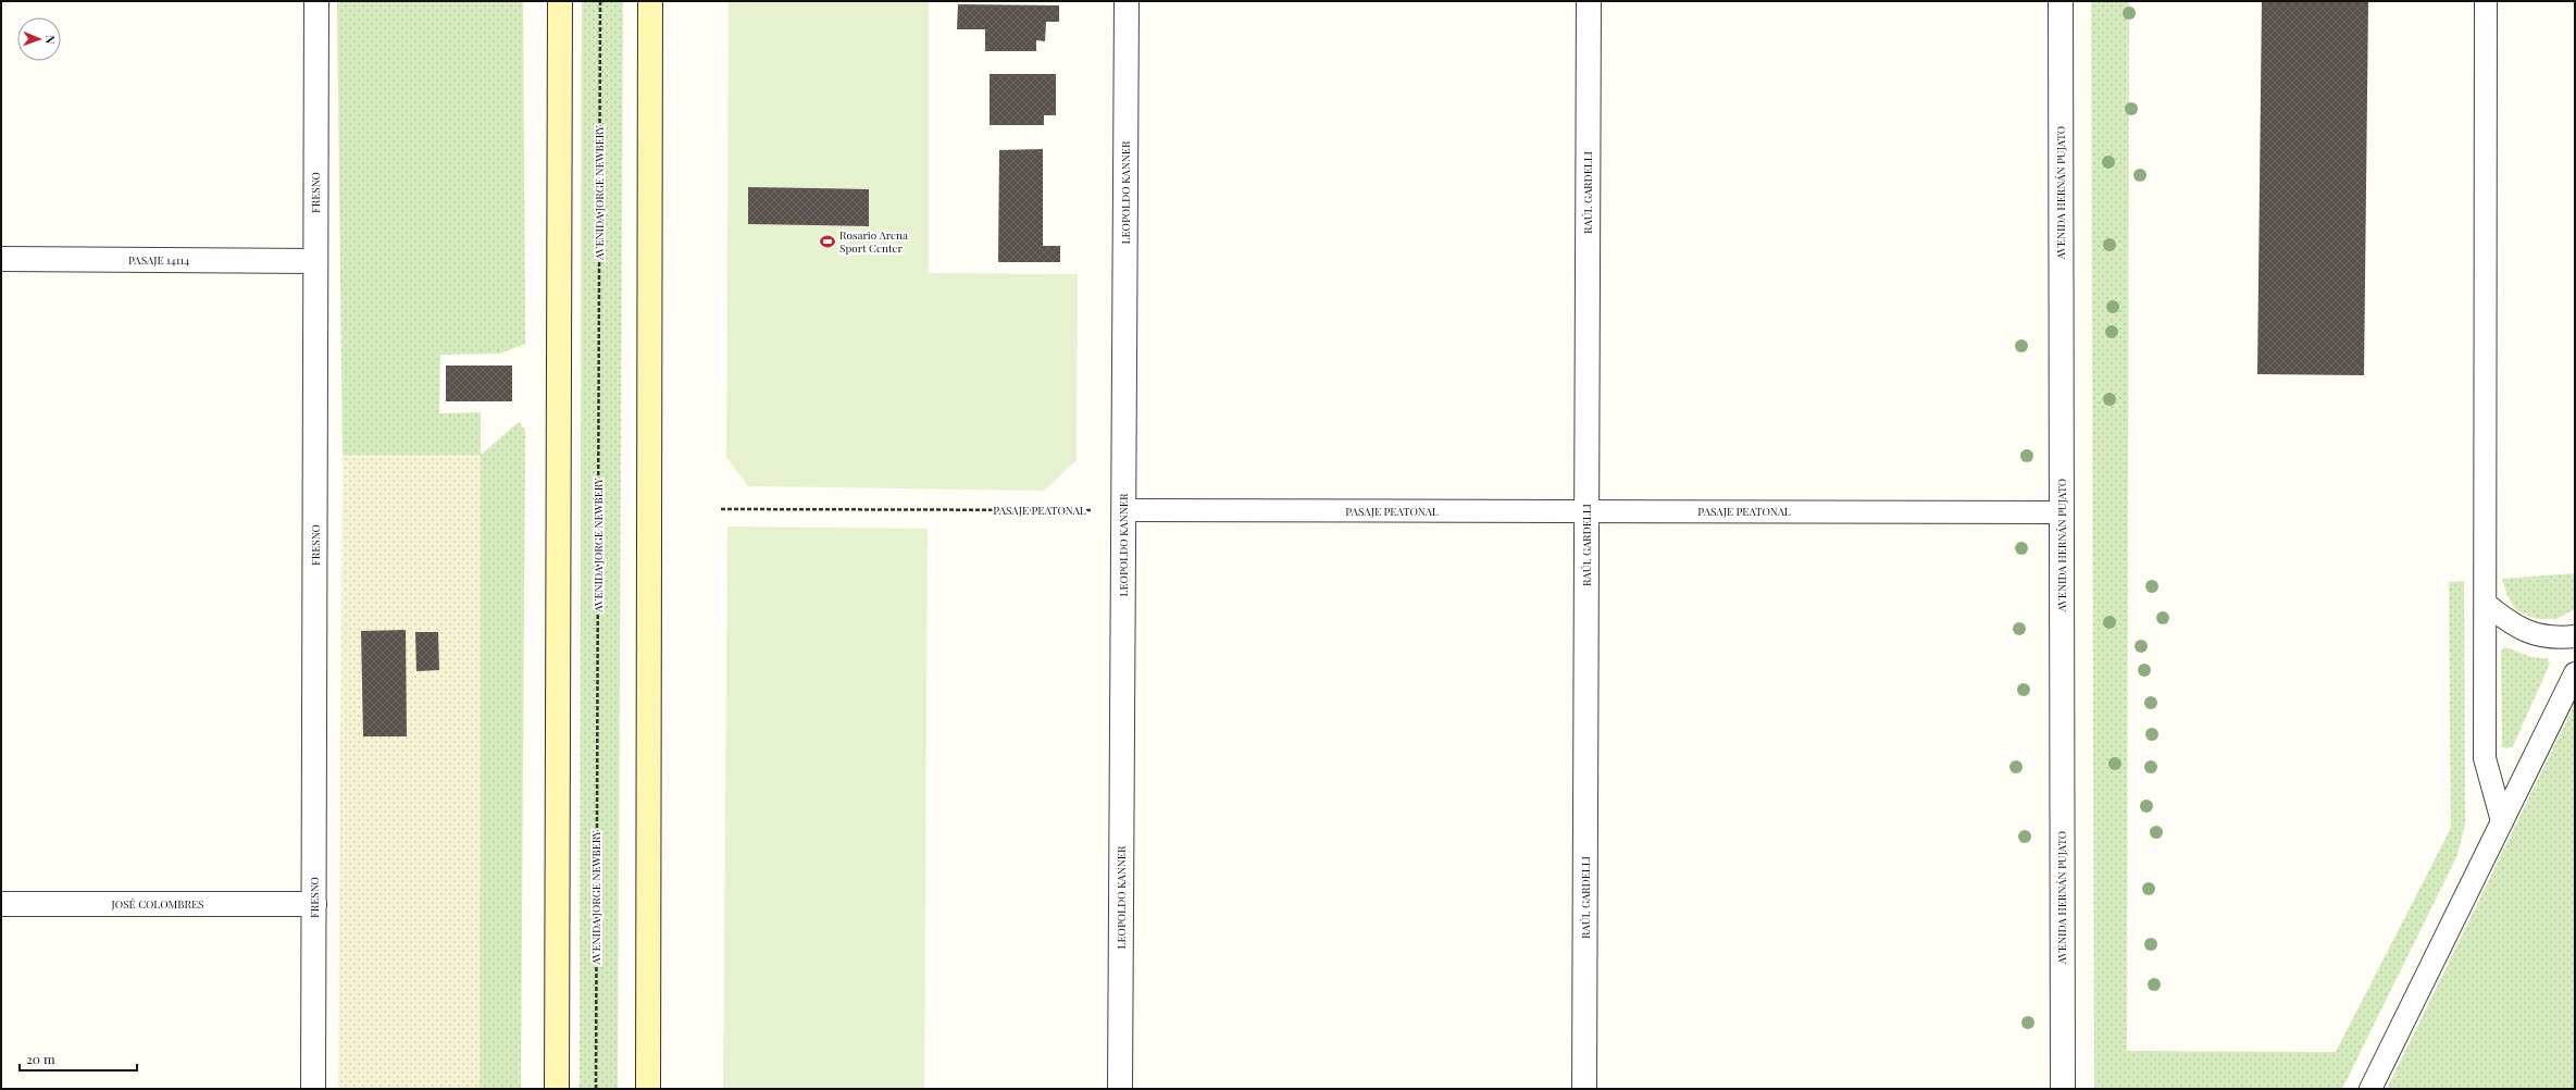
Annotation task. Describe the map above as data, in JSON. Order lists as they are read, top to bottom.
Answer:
{
  "streets": {
    "street": [
      "FRESNO",
      "LEOPOLDO KANNER",
      "RAÚL GARDELLI",
      "AVENIDA HERNÁN PUJATO",
      "PASAJE 14114",
      "JOSÉ COLOMBRES"
    ],
    "lane": ["PASAJE PEATONAL"],
    "path": ["AVENIDA JORGE NEWBERY"]
  },
  "crossings": [
    ["FRESNO", "PASAJE 14114"],
    ["FRESNO", "JOSÉ COLOMBRES"],
    ["LEOPOLDO KANNER", "PASAJE PEATONAL"],
    ["RAÚL GARDELLI", "PASAJE PEATONAL"],
    ["AVENIDA HERNÁN PUJATO", "PASAJE PEATONAL"]
  ],
  "places": {
    "sports": ["Rosario Arena Sport Center"]
  },
  "scale_bar": "20 m",
  "north": "right"
}
